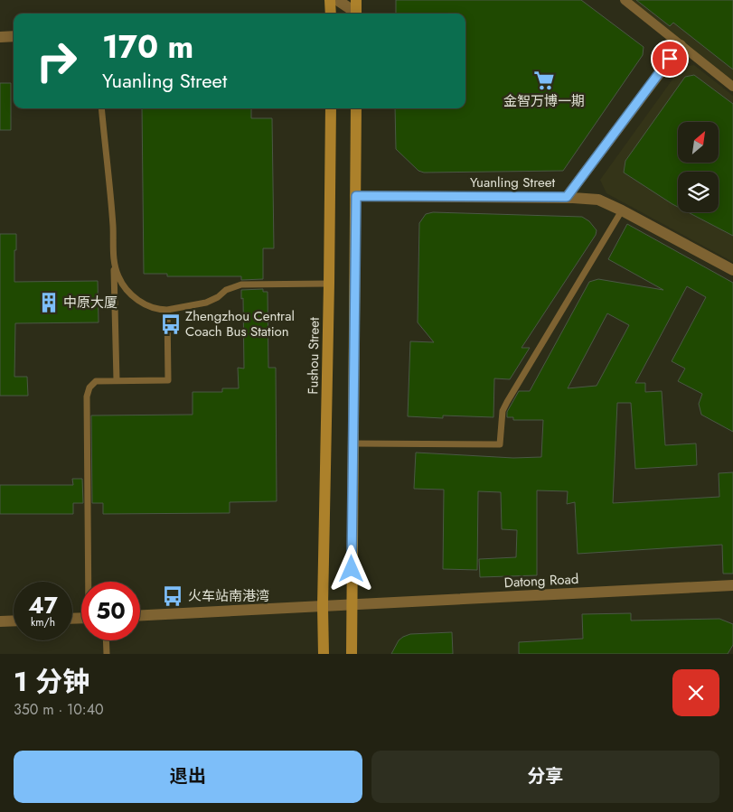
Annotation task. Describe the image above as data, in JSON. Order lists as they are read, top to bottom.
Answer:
{
  "streets": {
    "main road": ["Fushou Street"],
    "street": ["Yuanling Street", "Datong Road"]
  },
  "crossings": [
    ["Fushou Street", "Datong Road"]
  ],
  "places": {
    "supermarket": ["金智万博一期"],
    "building": ["中原大厦"],
    "bus stop": ["Zhengzhou Central Coach Bus Station", "火车站南港湾"]
  },
  "north": "top right",
  "page": {
    "turn": ["170 m", "Yuanling Street"],
    "speed": "47 km/h",
    "limit": "50",
    "heading": ["1 分钟", "350 m · 10:40"],
    "buttons": ["退出", "分享"]
  }
}
